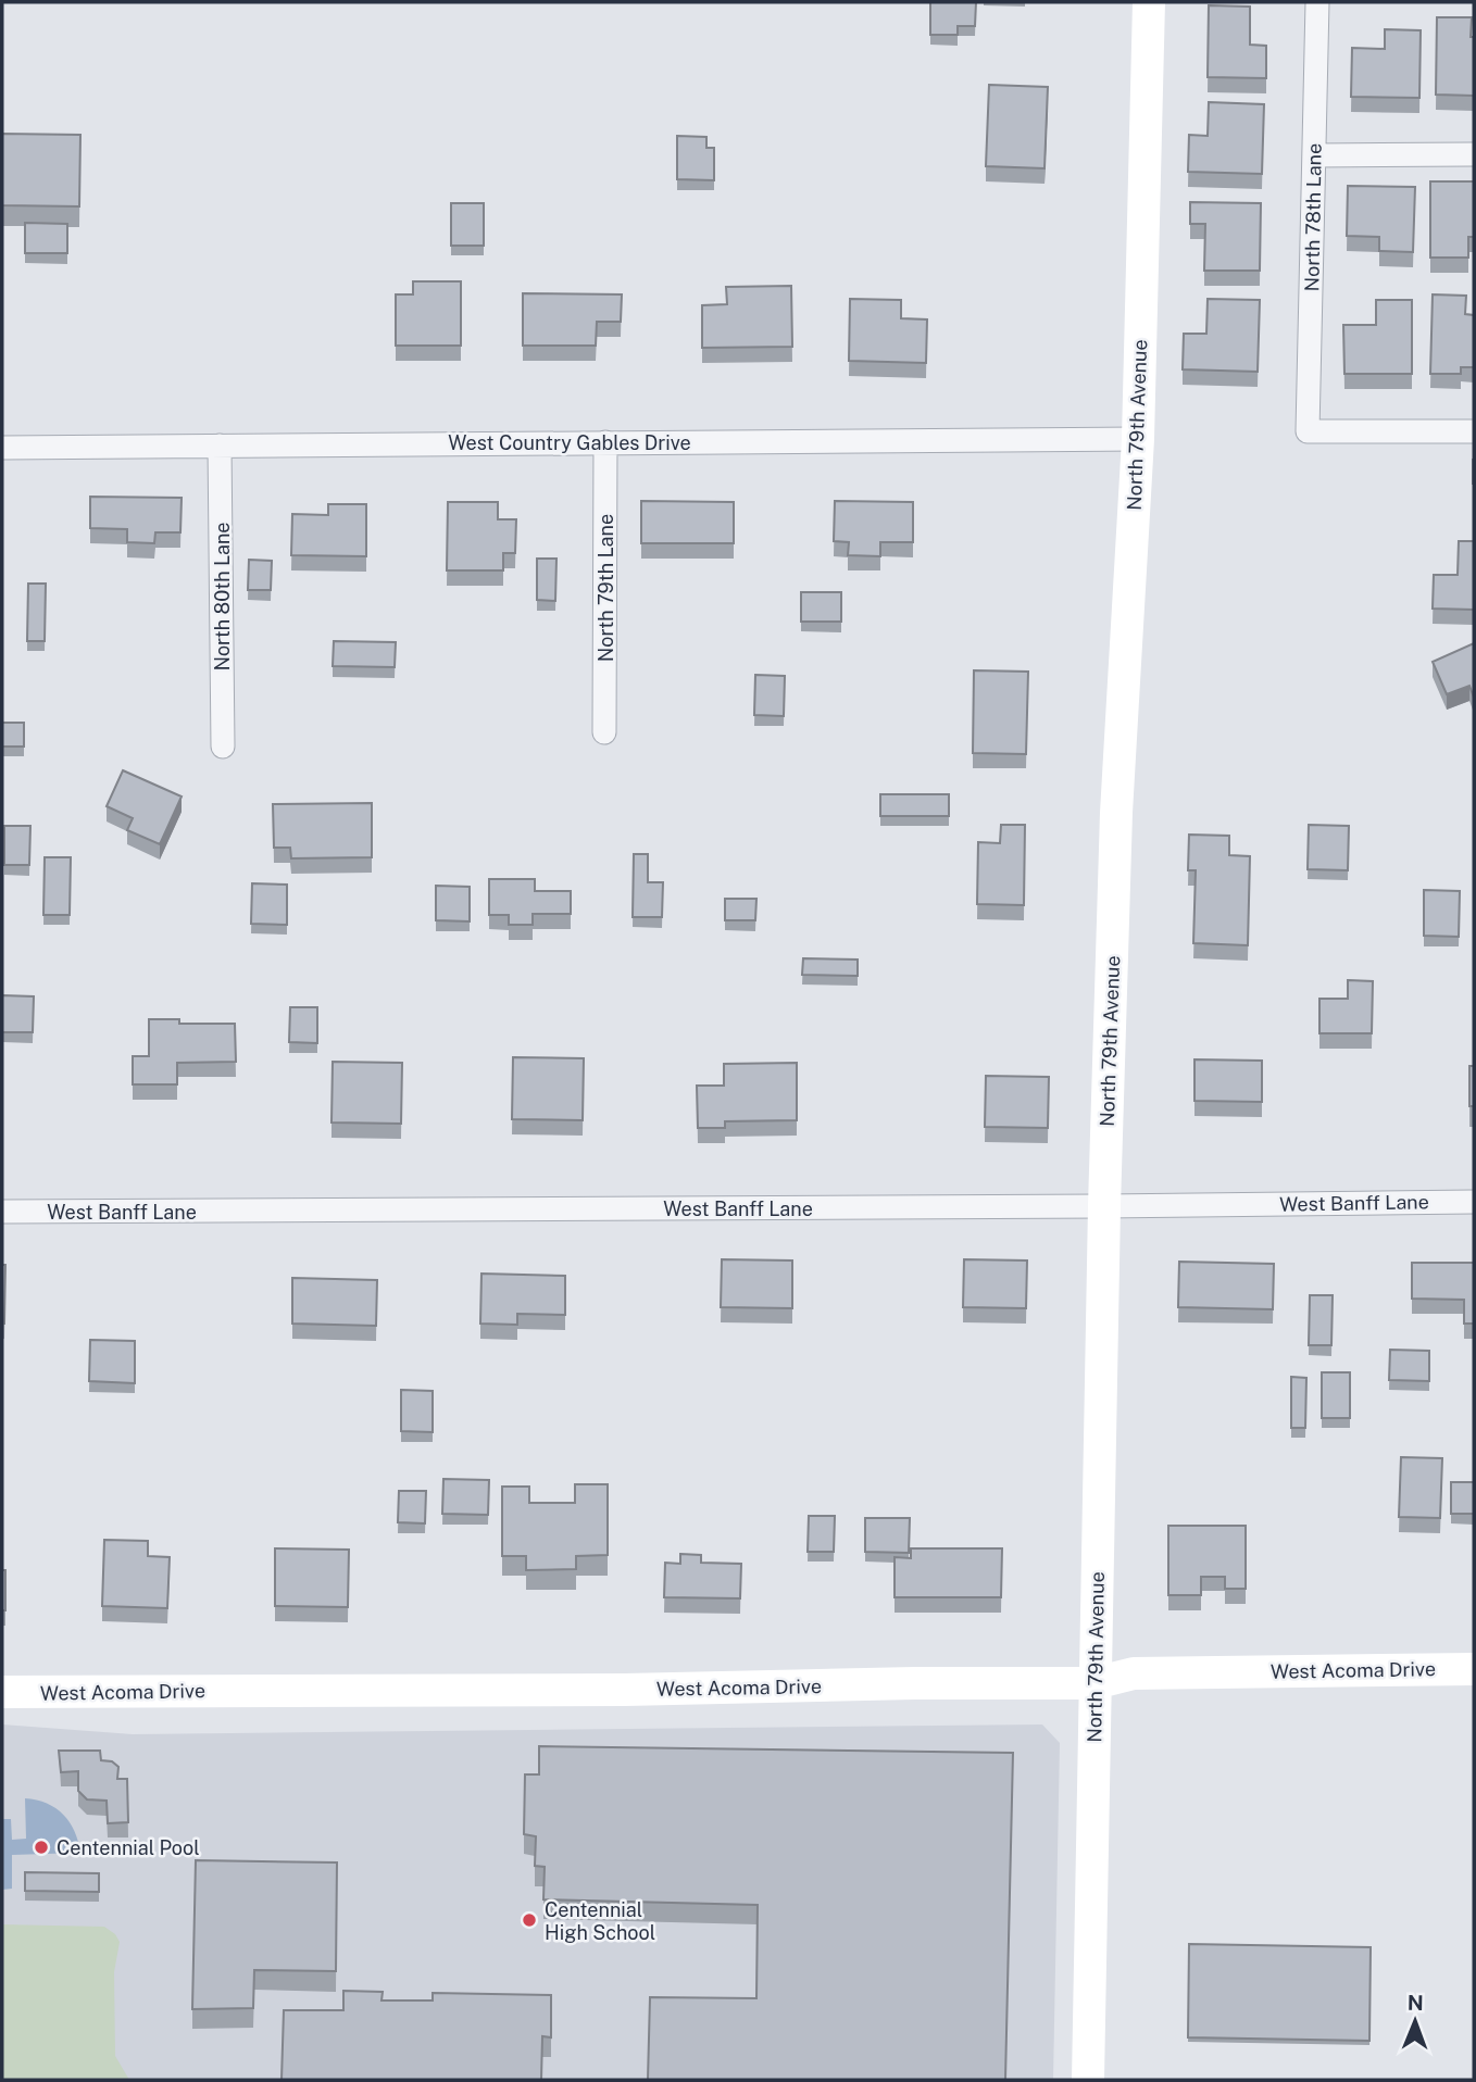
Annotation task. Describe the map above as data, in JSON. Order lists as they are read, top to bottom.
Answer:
{
  "streets": {
    "street": [
      "North 78th Lane",
      "North 79th Avenue",
      "West Country Gables Drive",
      "North 79th Lane",
      "North 80th Lane",
      "West Banff Lane",
      "West Acoma Drive"
    ]
  },
  "crossings": [
    ["North 79th Avenue", "West Country Gables Drive"],
    ["North 79th Avenue", "West Banff Lane"],
    ["North 79th Avenue", "West Acoma Drive"],
    ["West Country Gables Drive", "North 79th Lane"],
    ["West Country Gables Drive", "North 80th Lane"]
  ],
  "places": ["Centennial Pool", "Centennial High School"],
  "north": "top"
}
